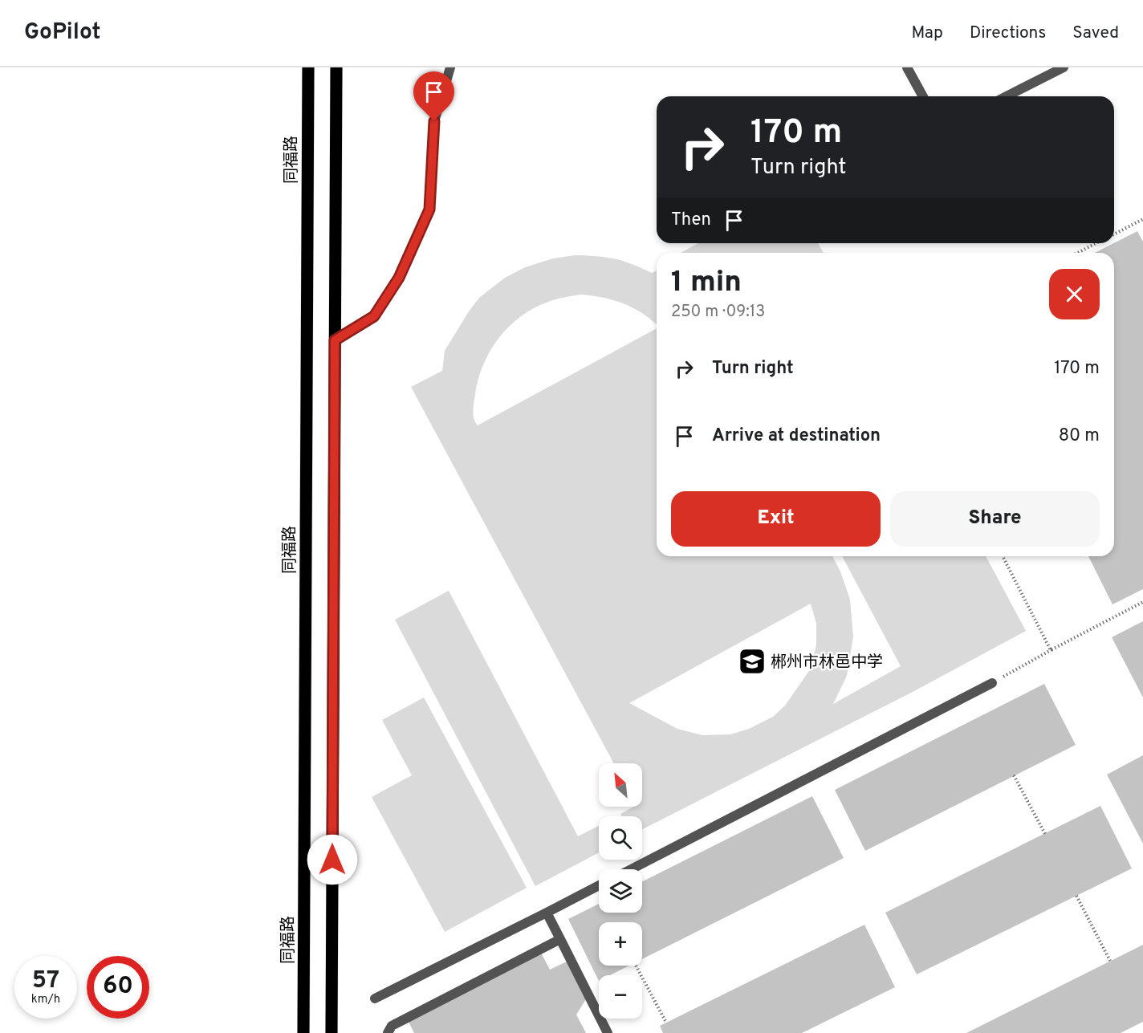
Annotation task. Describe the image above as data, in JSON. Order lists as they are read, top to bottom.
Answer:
{
  "streets": {
    "main road": ["同福路"]
  },
  "places": {
    "school or university": ["郴州市林邑中学"]
  },
  "north": "top left",
  "page": {
    "header": "GoPilot",
    "nav": ["Map", "Directions", "Saved"],
    "turn": ["170 m", "Turn right"],
    "then": "Then",
    "heading": ["1 min", "250 m · 09:13"],
    "list": [
      {
        "name": "Turn right",
        "value": "170 m"
      },
      {
        "name": "Arrive at destination",
        "value": "80 m"
      }
    ],
    "buttons": ["Exit", "Share"],
    "map_buttons": ["+", "−"],
    "speed": "57 km/h",
    "limit": "60"
  }
}
